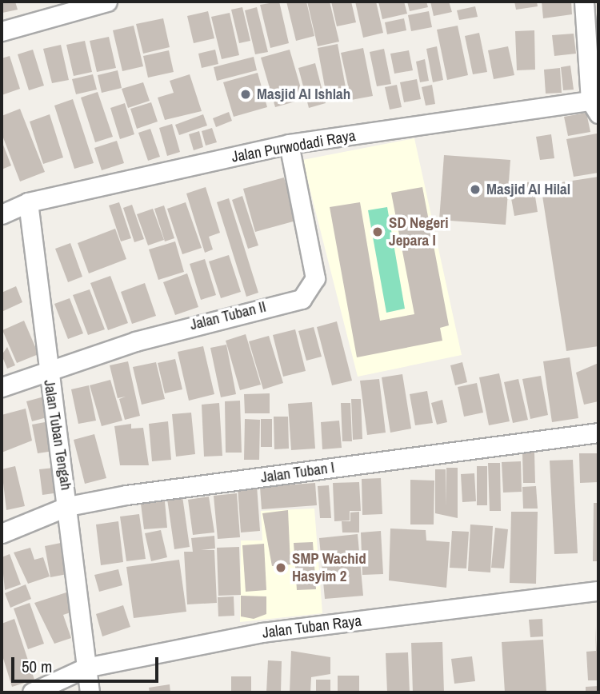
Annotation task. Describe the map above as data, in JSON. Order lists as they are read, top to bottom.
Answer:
{
  "streets": {
    "street": [
      "Jalan Purwodadi Raya",
      "Jalan Tuban II",
      "Jalan Tuban Tengah",
      "Jalan Tuban I",
      "Jalan Tuban Raya"
    ]
  },
  "crossings": [
    ["Jalan Purwodadi Raya", "Jalan Tuban II"],
    ["Jalan Purwodadi Raya", "Jalan Tuban Tengah"],
    ["Jalan Tuban II", "Jalan Tuban Tengah"],
    ["Jalan Tuban Tengah", "Jalan Tuban I"],
    ["Jalan Tuban Tengah", "Jalan Tuban Raya"]
  ],
  "places": [
    "Masjid Al Ishlah",
    "Masjid Al Hilal",
    "SD Negeri Jepara I",
    "SMP Wachid Hasyim 2"
  ],
  "scale_bar": "50 m"
}
